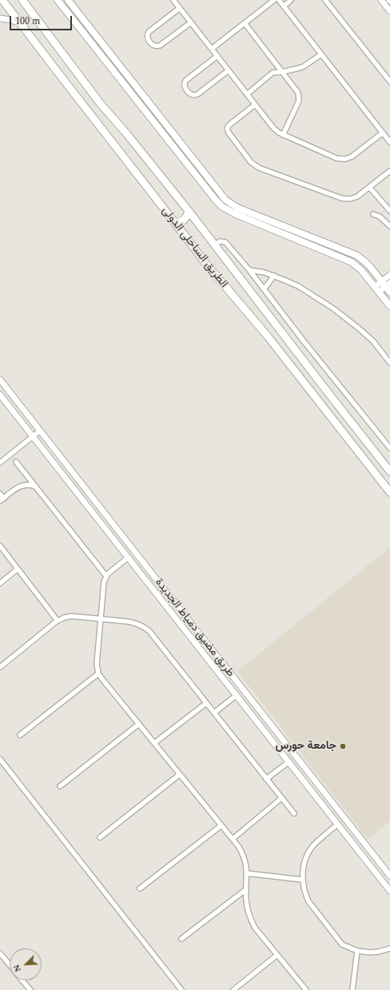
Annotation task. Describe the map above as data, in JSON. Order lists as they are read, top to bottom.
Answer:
{
  "streets": {
    "highway": ["الطريق الساحلى الدولى"],
    "street": ["طريق مضيق دمياط الجديدة"]
  },
  "places": ["جامعة حورس"],
  "scale_bar": "100 m",
  "north": "bottom left"
}
